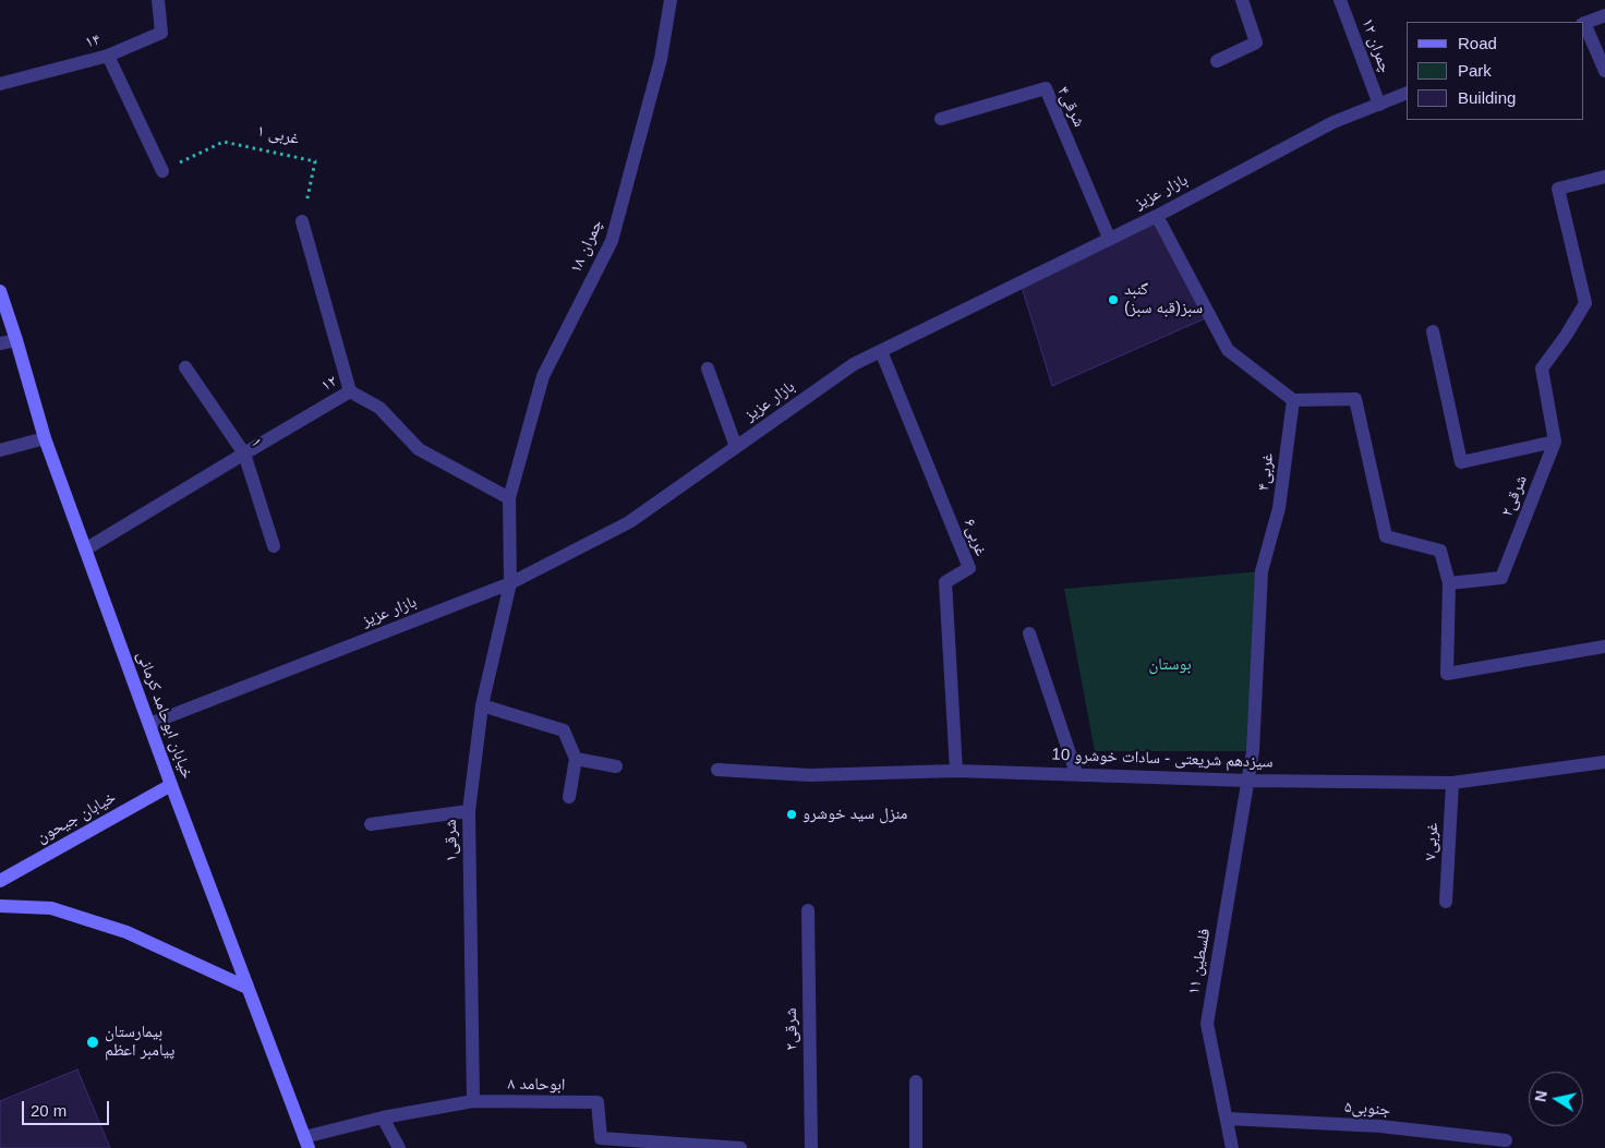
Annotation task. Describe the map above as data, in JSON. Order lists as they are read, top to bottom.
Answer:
{
  "streets": {
    "main road": ["خیابان ابوحامد کرمانی", "خیابان جیحون"],
    "street": [
      "۱۴",
      "چمران ۱۲",
      "شرقی۴",
      "بازار عزیز",
      "چمران ۱۸",
      "۱۲",
      "۱",
      "غربی۴",
      "شرقی۲",
      "غربی۶",
      "سیزدهم شریعتی - سادات خوشرو 10",
      "شرقی۱",
      "غربی۷",
      "فلسطین ۱۱",
      "ابوحامد ۸",
      "جنوبی۵"
    ],
    "path": ["۱ غربی"]
  },
  "crossings": [
    ["چمران ۱۲", "بازار عزیز"],
    ["شرقی۴", "بازار عزیز"],
    ["بازار عزیز", "غربی۶"],
    ["بازار عزیز", "خیابان ابوحامد کرمانی"],
    ["بازار عزیز", "شرقی۱"],
    ["چمران ۱۸", "۱۲"],
    ["۱۲", "۱"],
    ["۱۲", "خیابان ابوحامد کرمانی"],
    ["غربی۴", "سیزدهم شریعتی - سادات خوشرو 10"],
    ["غربی۴", "فلسطین ۱۱"],
    ["غربی۶", "سیزدهم شریعتی - سادات خوشرو 10"],
    ["خیابان ابوحامد کرمانی", "خیابان جیحون"],
    ["خیابان ابوحامد کرمانی", "ابوحامد ۸"],
    ["سیزدهم شریعتی - سادات خوشرو 10", "غربی۷"],
    ["سیزدهم شریعتی - سادات خوشرو 10", "فلسطین ۱۱"],
    ["شرقی۱", "ابوحامد ۸"],
    ["فلسطین ۱۱", "جنوبی۵"]
  ],
  "parks": ["بوستان"],
  "places": ["گنبد سبز(قبه سبز)", "منزل سید خوشرو", "بیمارستان پیامبر اعظم"],
  "legend": ["Road", "Park", "Building"],
  "scale_bar": "20 m",
  "north": "left"
}
